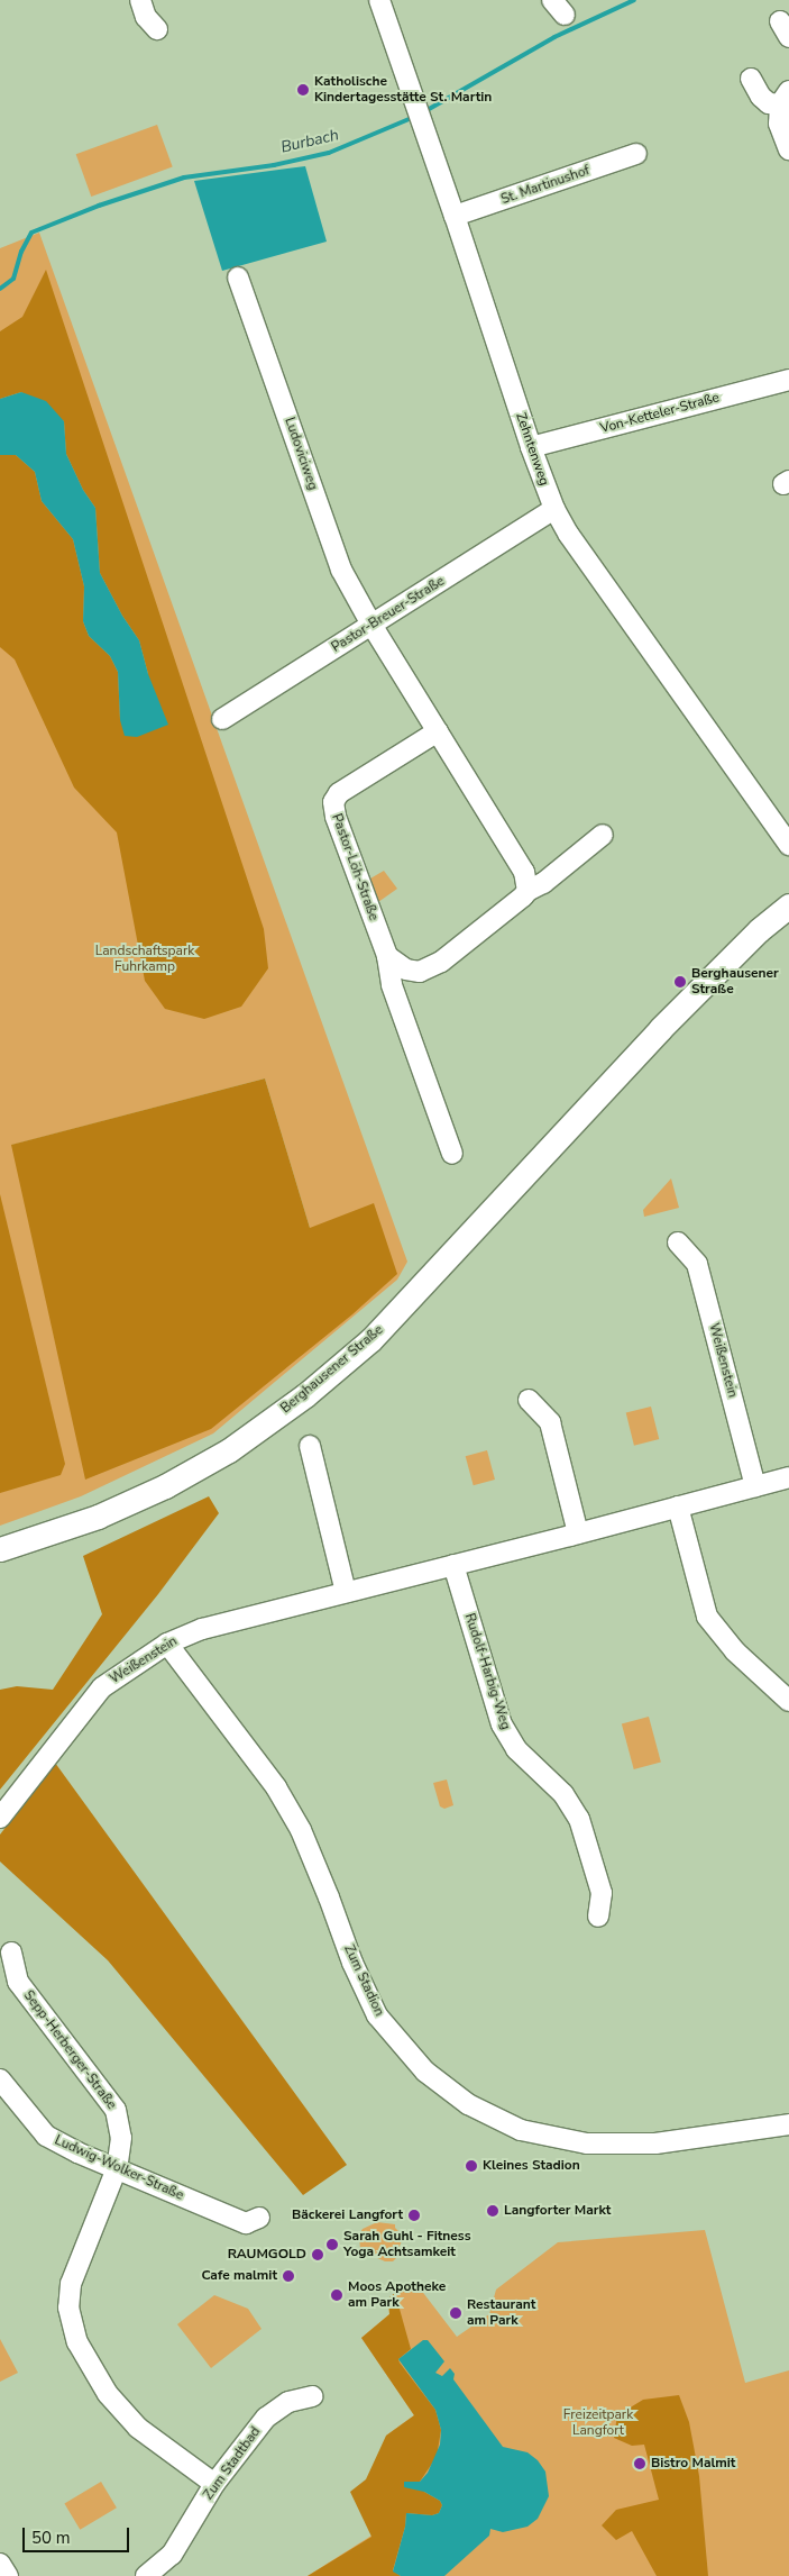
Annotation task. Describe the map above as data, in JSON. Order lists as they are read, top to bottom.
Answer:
{
  "streets": {
    "main road": ["Berghausener Straße"],
    "street": [
      "St. Martinushof",
      "Von-Ketteler-Straße",
      "Zehntenweg",
      "Ludoviciweg",
      "Pastor-Breuer-Straße",
      "Pastor-Löh-Straße",
      "Weißenstein",
      "Rudolf-Harbig-Weg",
      "Zum Stadion",
      "Sepp-Herberger-Straße",
      "Ludwig-Wolker-Straße",
      "Zum Stadtbad"
    ]
  },
  "crossings": [
    ["St. Martinushof", "Zehntenweg"],
    ["Von-Ketteler-Straße", "Zehntenweg"],
    ["Zehntenweg", "Pastor-Breuer-Straße"],
    ["Ludoviciweg", "Pastor-Breuer-Straße"],
    ["Weißenstein", "Rudolf-Harbig-Weg"],
    ["Weißenstein", "Zum Stadion"],
    ["Sepp-Herberger-Straße", "Ludwig-Wolker-Straße"],
    ["Sepp-Herberger-Straße", "Zum Stadtbad"]
  ],
  "water": ["Burbach"],
  "parks": ["Landschaftspark Fuhrkamp", "Freizeitpark Langfort"],
  "places": [
    "Katholische Kindertagesstätte St. Martin",
    "Berghausener Straße",
    "Kleines Stadion",
    "Langforter Markt",
    "Bäckerei Langfort",
    "Sarah Guhl - Fitness Yoga Achtsamkeit",
    "RAUMGOLD",
    "Cafe malmit",
    "Moos Apotheke am Park",
    "Restaurant am Park",
    "Bistro Malmit"
  ],
  "scale_bar": "50 m"
}
